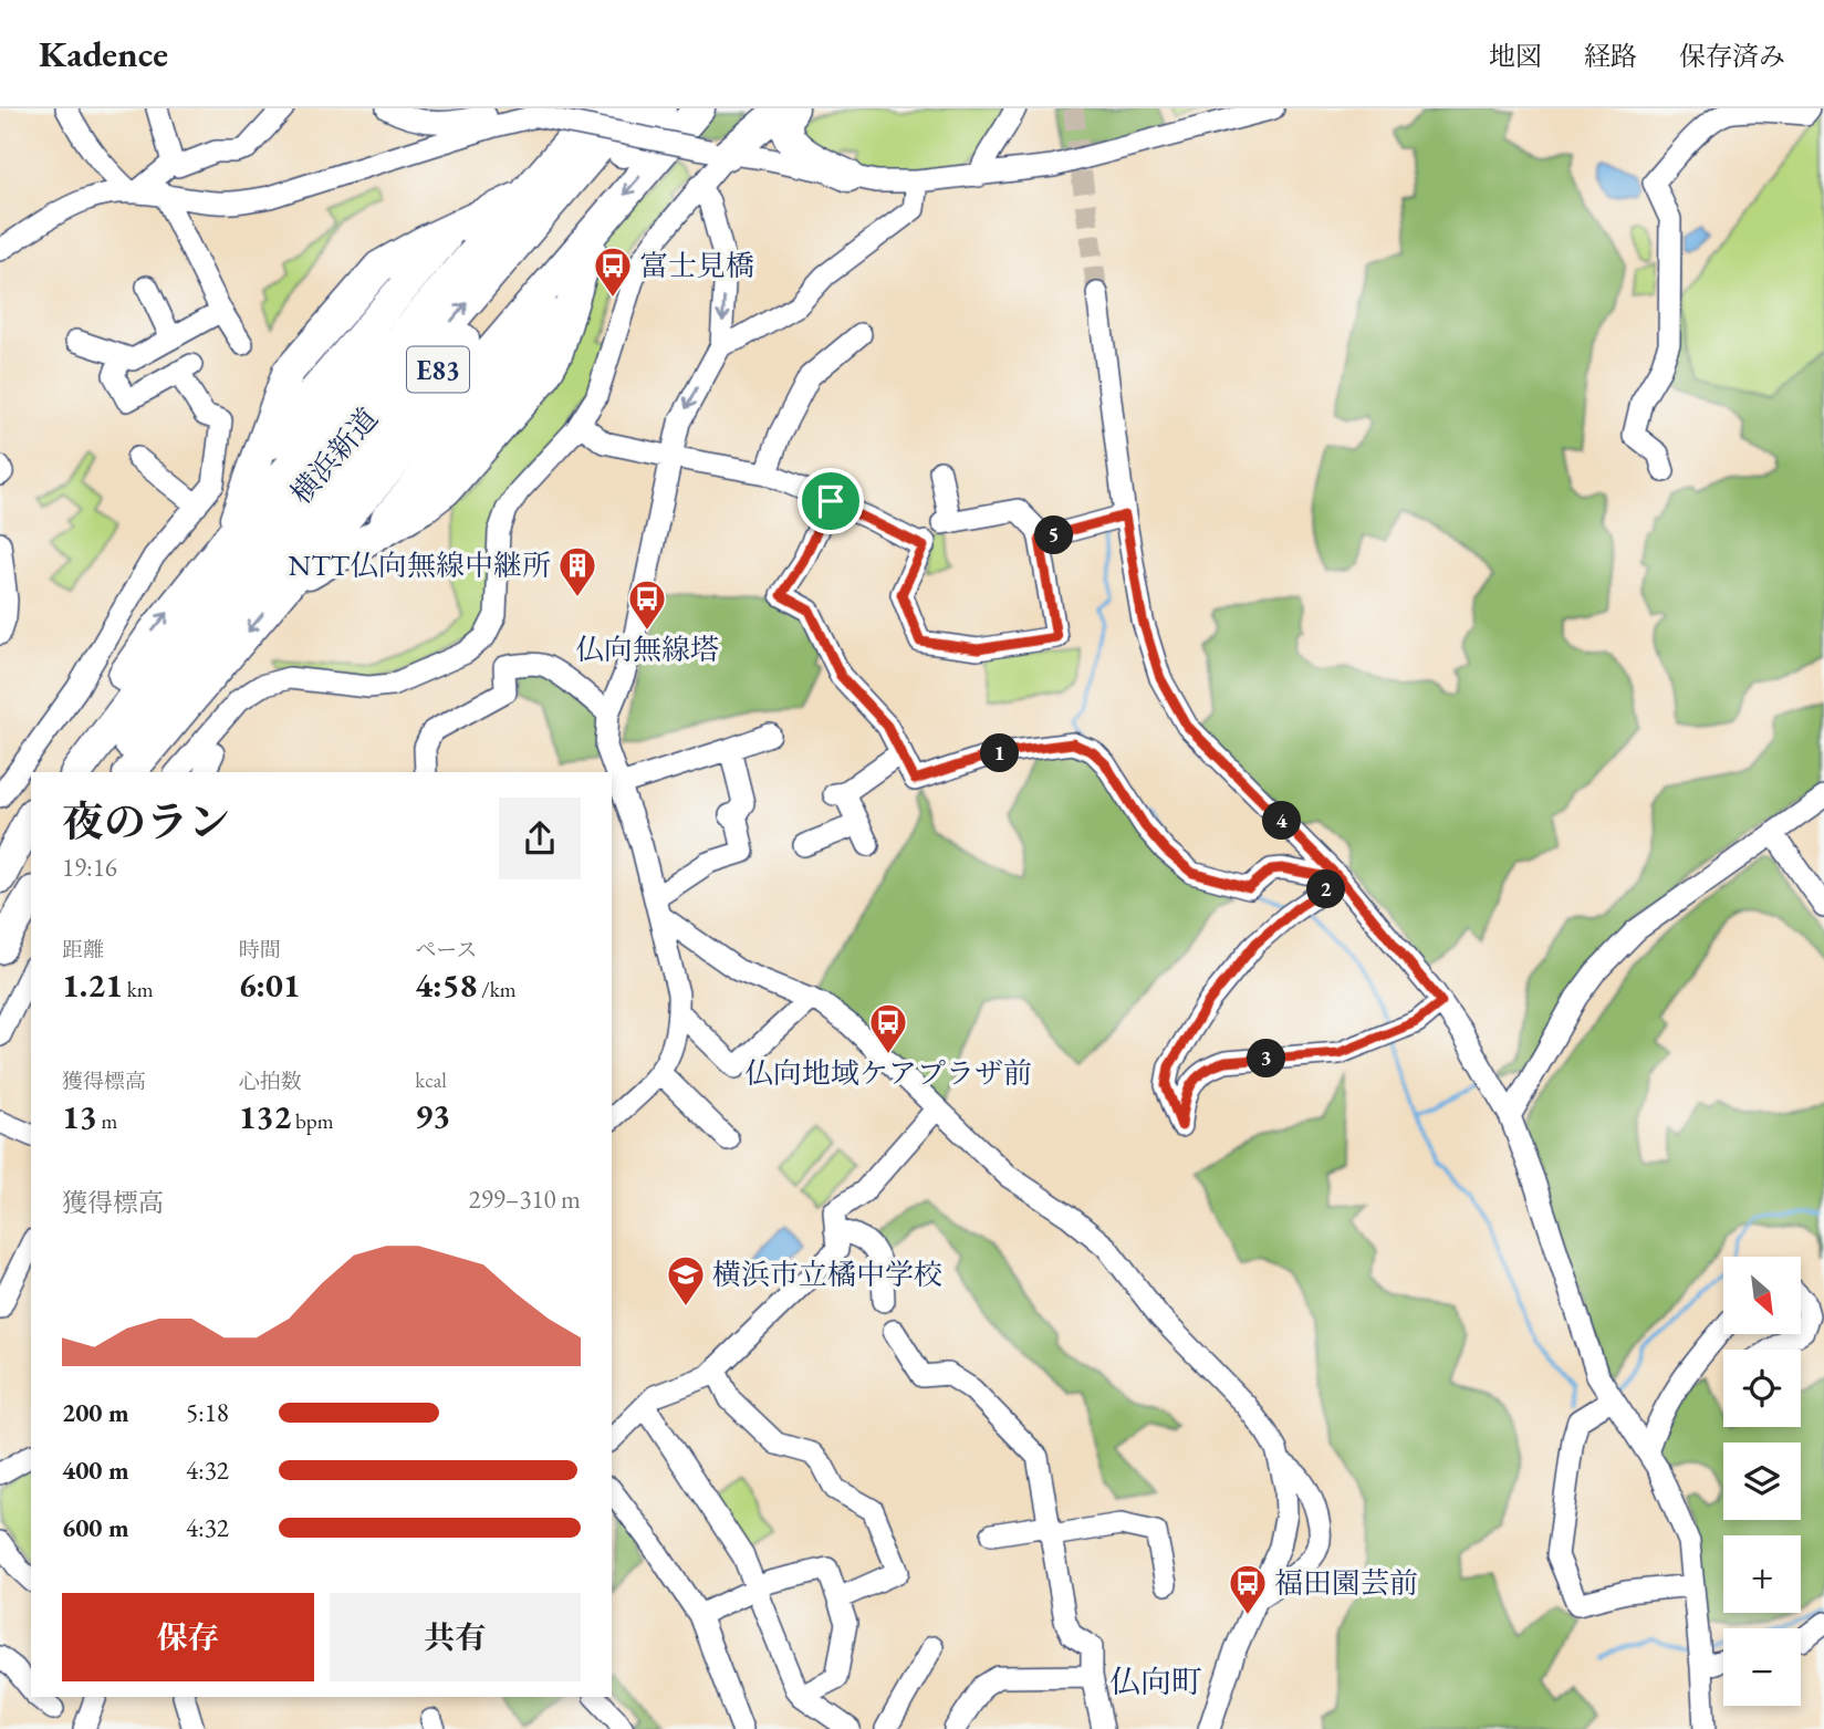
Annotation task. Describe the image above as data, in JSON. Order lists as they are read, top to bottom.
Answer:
{
  "streets": {
    "highway": ["E83", "横浜新道"]
  },
  "districts": ["仏向町"],
  "places": {
    "bus stop": [
      "富士見橋",
      "仏向無線塔",
      "仏向地域ケアプラザ前",
      "福田園芸前"
    ],
    "building": ["NTT仏向無線中継所"],
    "school or university": ["横浜市立橘中学校"]
  },
  "north": "bottom right",
  "page": {
    "header": "Kadence",
    "nav": ["地図", "経路", "保存済み"],
    "pins": [
      "5",
      "1",
      "4",
      "2",
      "3"
    ],
    "heading": ["夜のラン", "19:16"],
    "stats": [
      ["距離", "1.21 km"],
      ["時間", "6:01"],
      ["ペース", "4:58 /km"],
      ["獲得標高", "13 m"],
      ["心拍数", "132 bpm"],
      ["kcal", "93"]
    ],
    "chart": ["獲得標高", "299–310 m"],
    "map_buttons": ["+", "−"],
    "list": [
      {
        "name": "200 m",
        "note": "5:18"
      },
      {
        "name": "400 m",
        "note": "4:32"
      },
      {
        "name": "600 m",
        "note": "4:32"
      }
    ],
    "buttons": ["保存", "共有"]
  }
}
